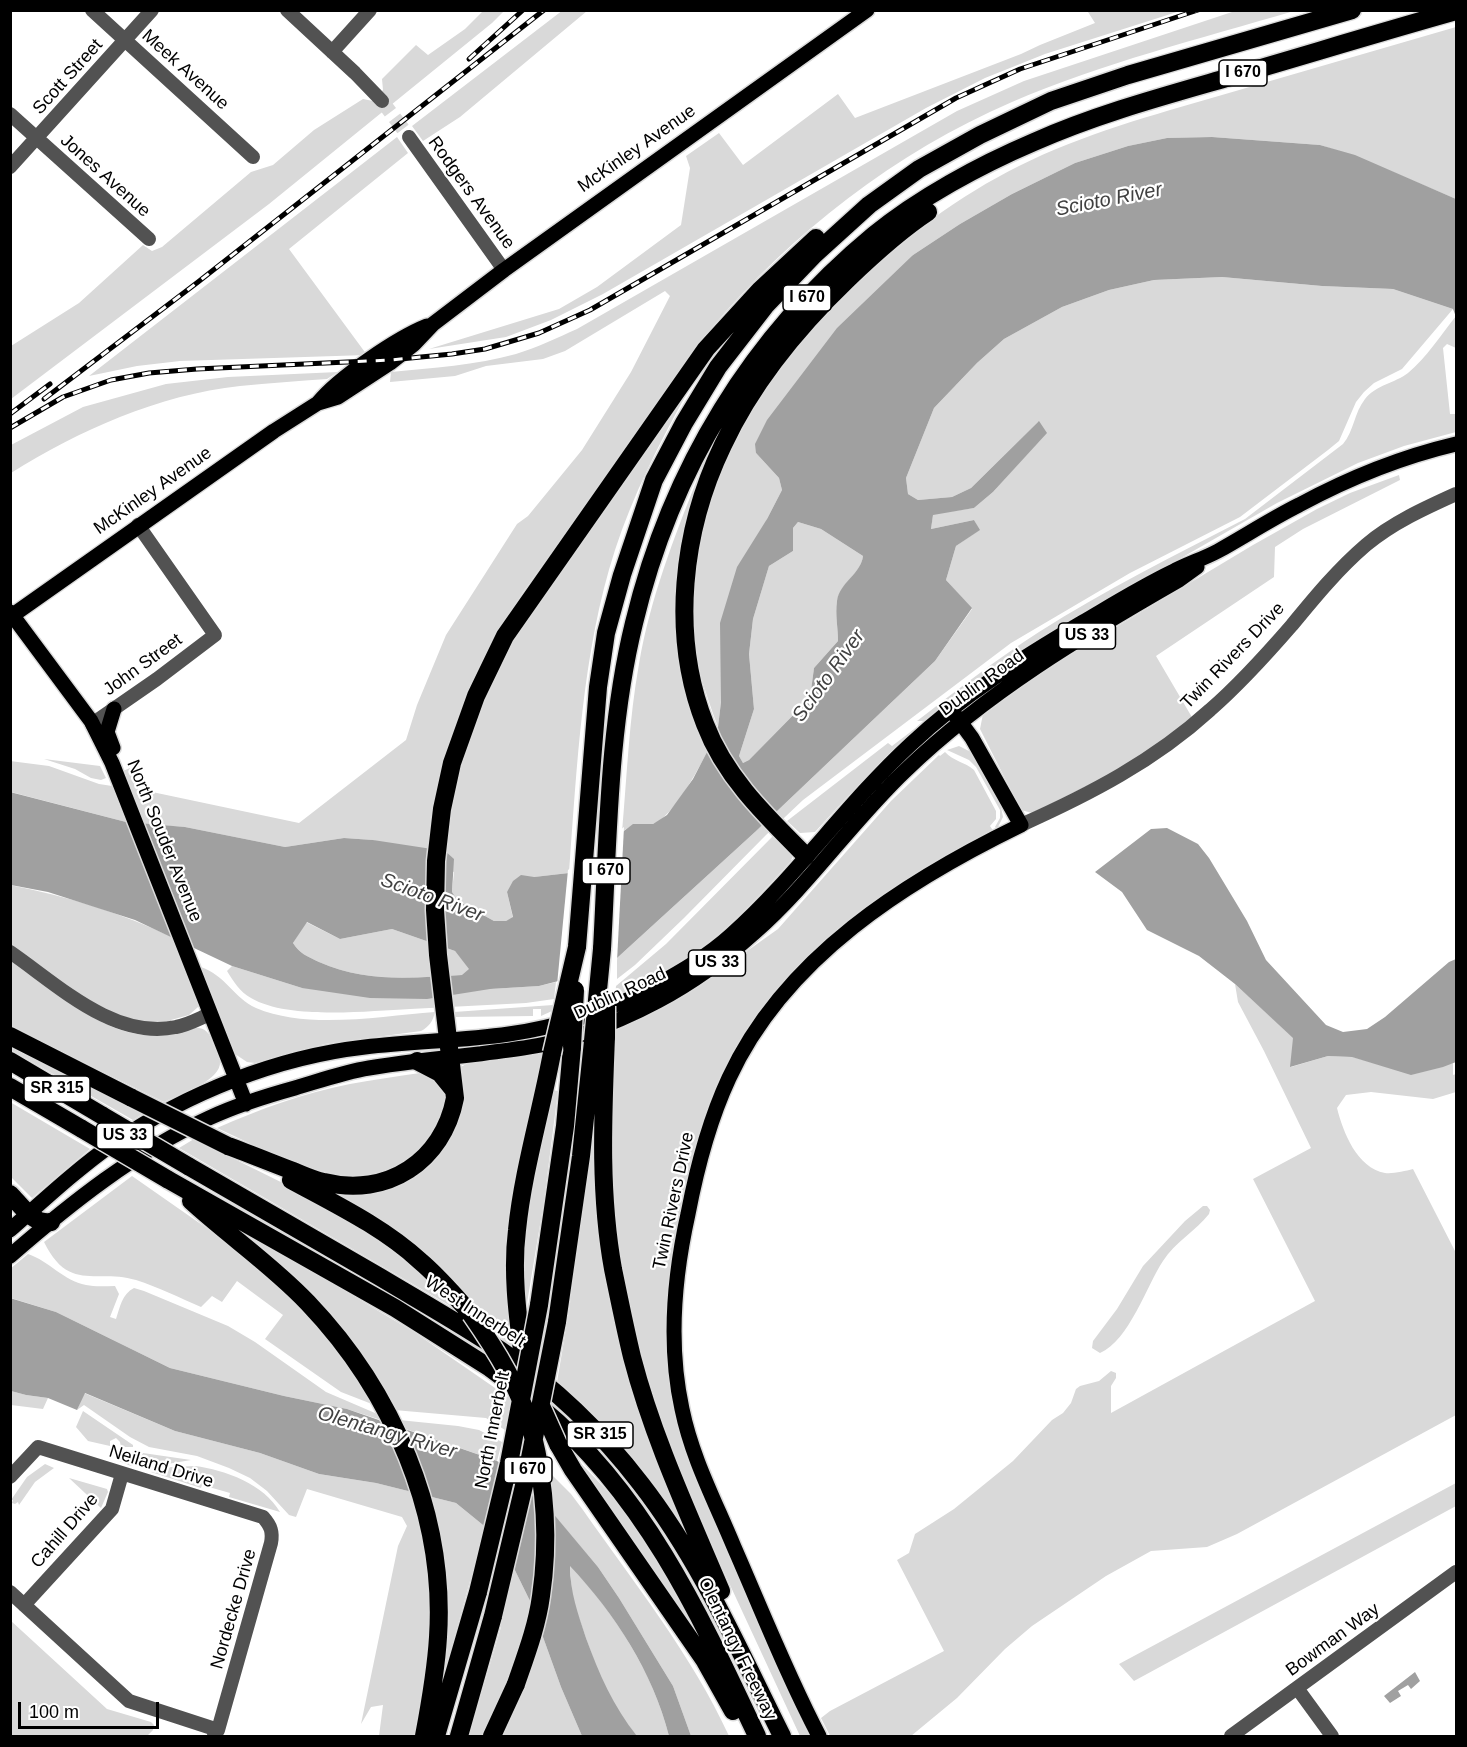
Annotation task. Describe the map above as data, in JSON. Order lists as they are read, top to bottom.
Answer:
{
  "streets": {
    "highway": [
      "I 670",
      "SR 315",
      "West Innerbelt",
      "North Innerbelt",
      "Olentangy Freeway"
    ],
    "main road": [
      "McKinley Avenue",
      "US 33",
      "Twin Rivers Drive",
      "Dublin Road",
      "North Souder Avenue"
    ],
    "street": [
      "Meek Avenue",
      "Scott Street",
      "Jones Avenue",
      "Rodgers Avenue",
      "John Street",
      "Neiland Drive",
      "Cahill Drive",
      "Nordecke Drive",
      "Bowman Way"
    ]
  },
  "crossings": [
    ["Meek Avenue", "Scott Street"],
    ["I 670", "North Innerbelt"],
    ["Scott Street", "Jones Avenue"],
    ["McKinley Avenue", "Rodgers Avenue"],
    ["McKinley Avenue", "John Street"],
    ["McKinley Avenue", "North Souder Avenue"],
    ["John Street", "North Souder Avenue"],
    ["Dublin Road", "North Souder Avenue"],
    ["SR 315", "Olentangy Freeway"],
    ["Neiland Drive", "Cahill Drive"],
    ["Neiland Drive", "Nordecke Drive"]
  ],
  "water": ["Scioto River", "Olentangy River"],
  "scale_bar": "100 m"
}
